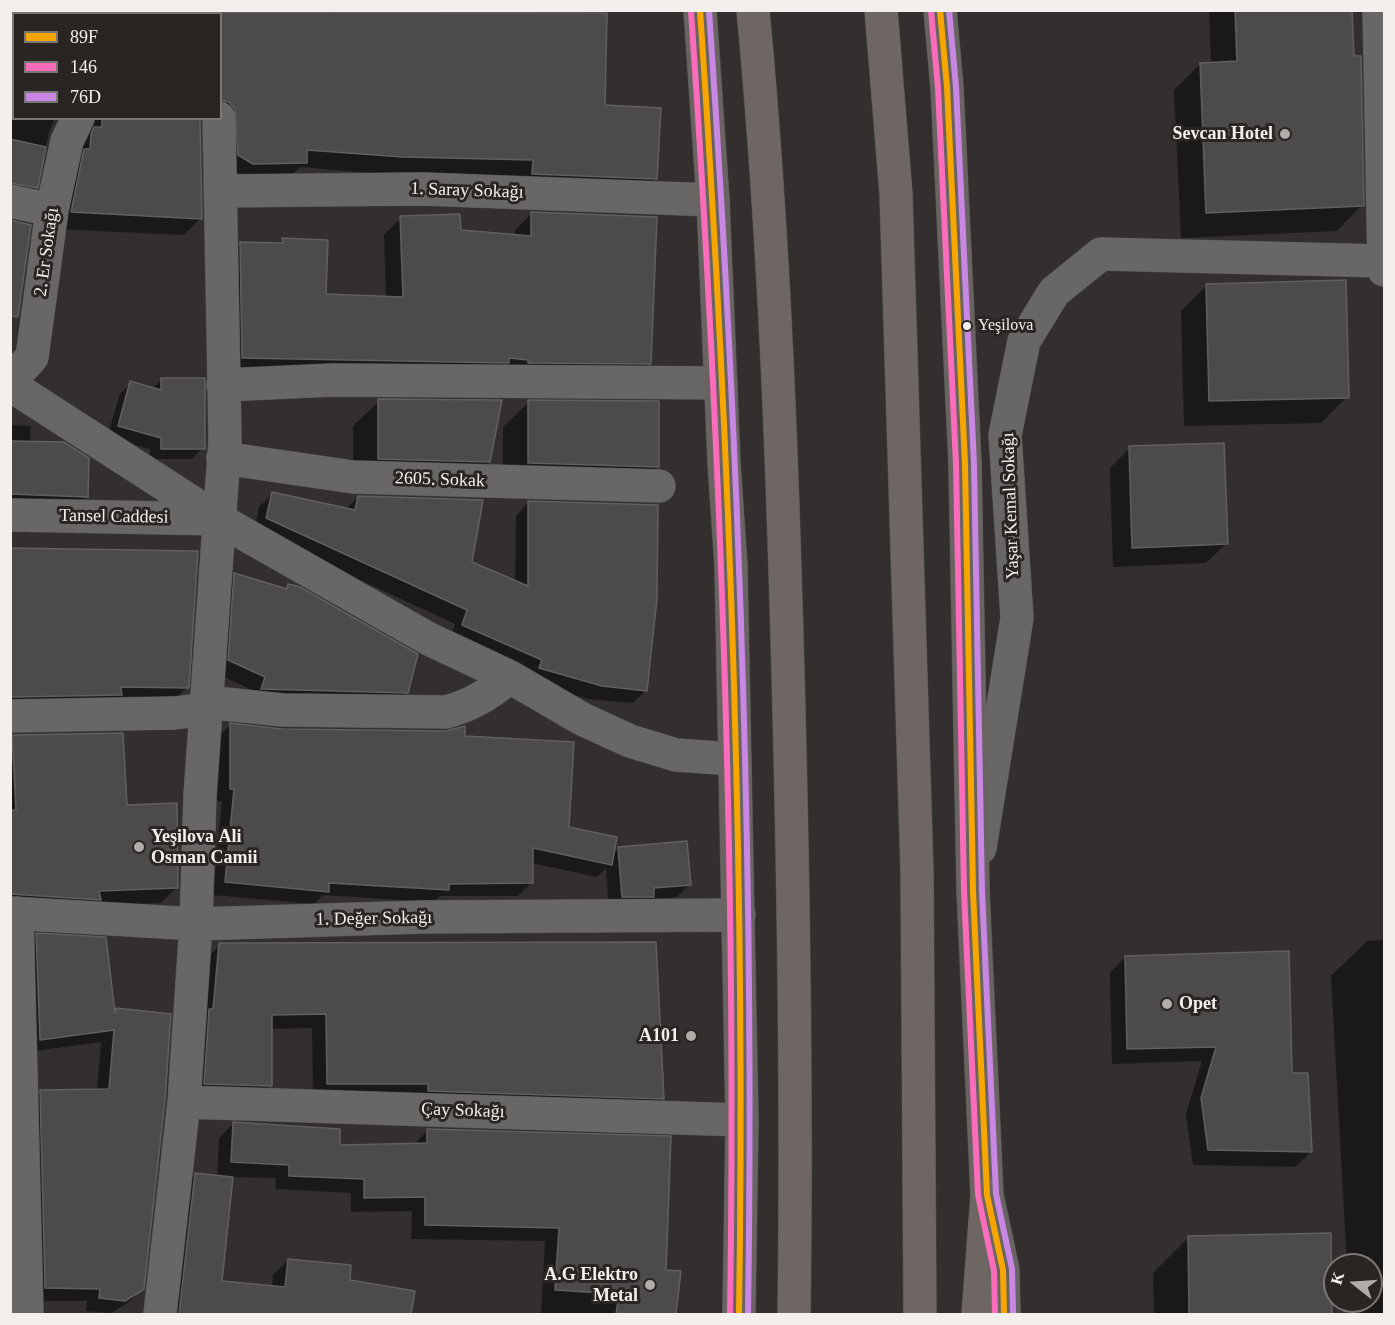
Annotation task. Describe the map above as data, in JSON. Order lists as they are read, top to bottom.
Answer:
{
  "streets": {
    "street": [
      "1. Saray Sokağı",
      "2. Er Sokağı",
      "2605. Sokak",
      "Yaşar Kemal Sokağı",
      "Tansel Caddesi",
      "1. Değer Sokağı",
      "Çay Sokağı"
    ]
  },
  "places": [
    "Sevcan Hotel",
    "Yeşilova",
    "Yeşilova Ali Osman Camii",
    "Opet",
    "A101",
    "A.G Elektro Metal"
  ],
  "lines": ["transit line 89F", "transit line 76D", "transit line 146"],
  "legend": ["89F", "146", "76D"],
  "north": "left"
}
